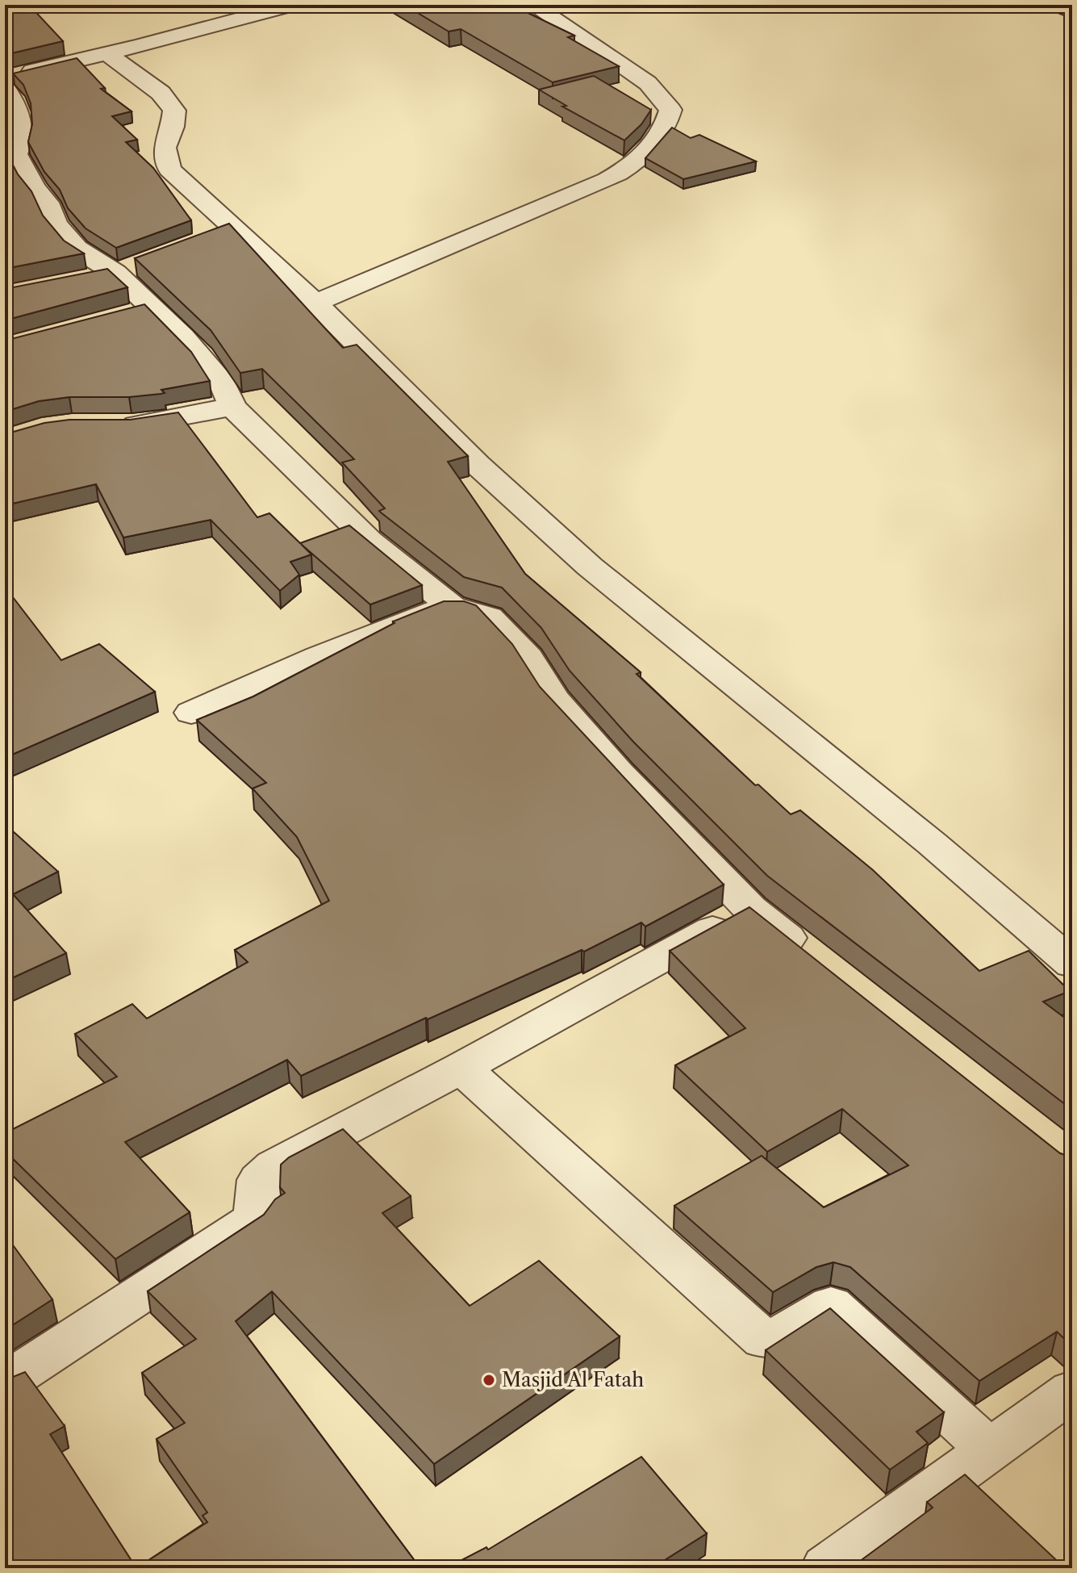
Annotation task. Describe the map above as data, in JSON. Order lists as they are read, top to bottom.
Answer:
{
  "places": ["Masjid Al Fatah"]
}
